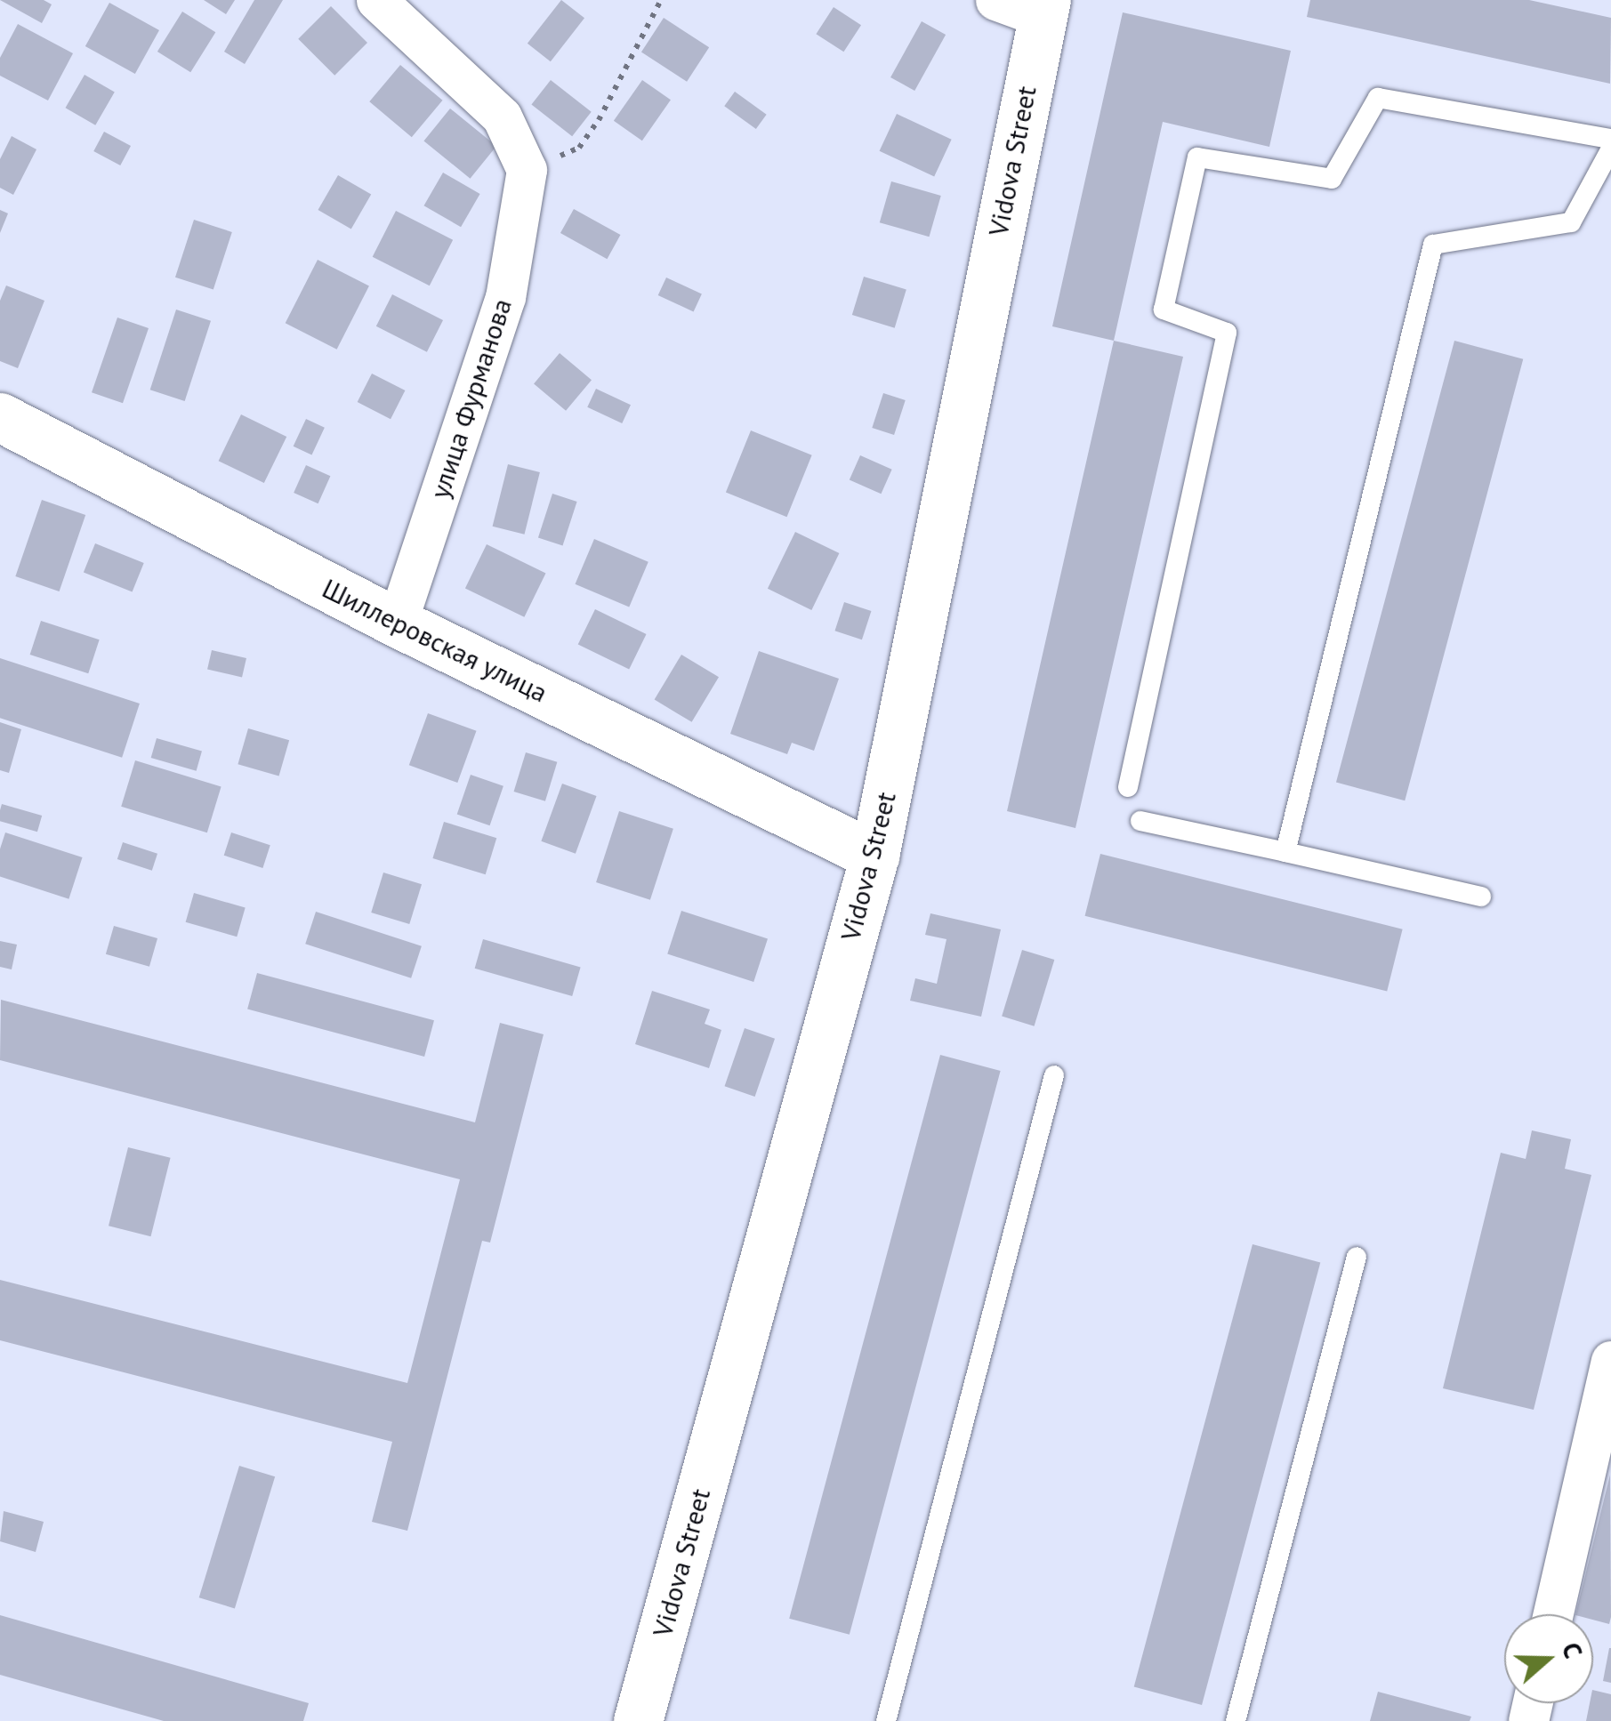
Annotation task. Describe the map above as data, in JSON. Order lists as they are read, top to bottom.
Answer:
{
  "streets": {
    "street": ["Vidova Street", "улица Фурманова", "Шиллеровская улица"]
  },
  "crossings": [
    ["Vidova Street", "Шиллеровская улица"],
    ["улица Фурманова", "Шиллеровская улица"]
  ],
  "north": "right"
}
